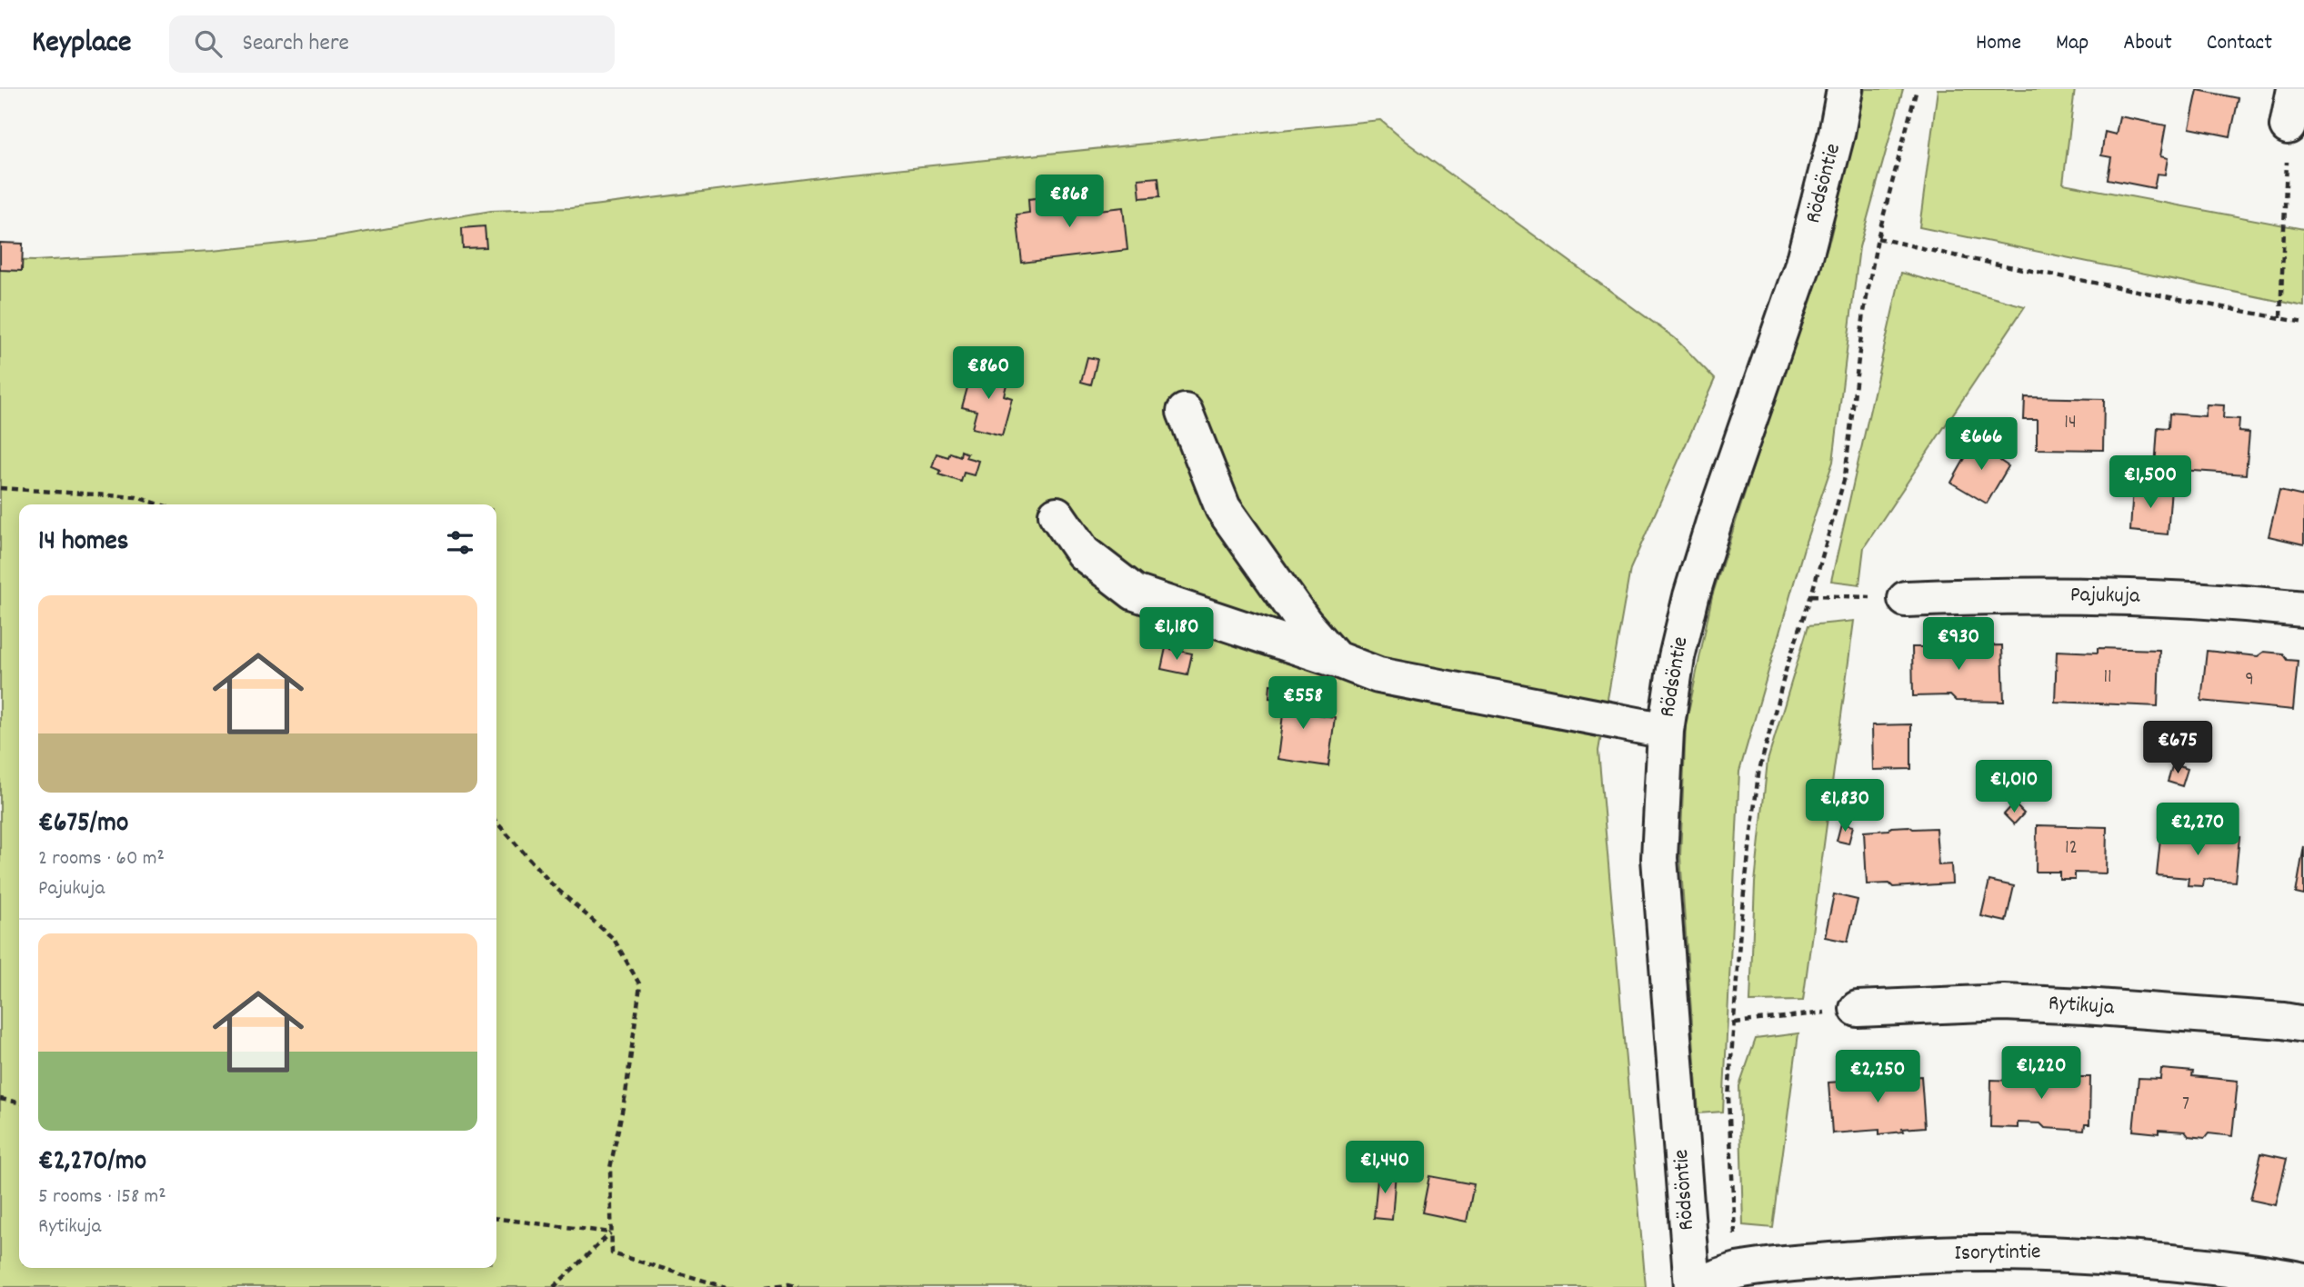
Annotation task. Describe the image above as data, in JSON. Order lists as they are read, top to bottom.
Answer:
{
  "streets": {
    "street": [
      "Rödsöntie",
      "Pajukuja",
      "Rytikuja",
      "Isorytintie"
    ]
  },
  "crossings": [
    ["Rödsöntie", "Isorytintie"]
  ],
  "house_numbers": [
    "14",
    "11",
    "9",
    "12",
    "7"
  ],
  "page": {
    "header": "Keyplace",
    "search": "Search here",
    "nav": [
      "Home",
      "Map",
      "About",
      "Contact"
    ],
    "price": [
      "€868",
      "€860",
      "€666",
      "€1,500",
      "€1,180",
      "€930",
      "€558",
      "€675",
      "€1,010",
      "€1,830",
      "€2,270",
      "€1,220",
      "€2,250",
      "€1,440"
    ],
    "heading": "14 homes",
    "list": [
      {
        "name": "€675/mo",
        "note": "2 rooms · 60 m² · Pajukuja"
      },
      {
        "name": "€2,270/mo",
        "note": "5 rooms · 158 m² · Rytikuja"
      }
    ]
  }
}
